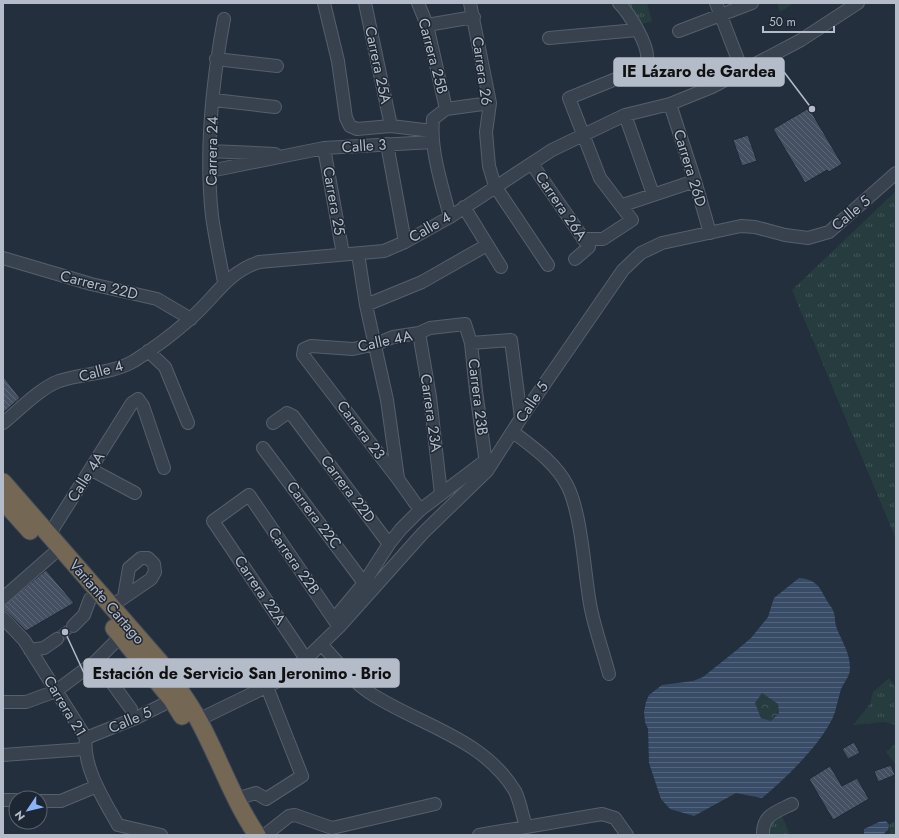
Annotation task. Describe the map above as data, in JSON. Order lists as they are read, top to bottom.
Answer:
{
  "streets": {
    "highway": ["Variante Cartago"],
    "street": [
      "Carrera 25B",
      "Carrera 25A",
      "Carrera 26",
      "Calle 3",
      "Carrera 24",
      "Carrera 26D",
      "Carrera 25",
      "Carrera 26A",
      "Calle 5",
      "Calle 4",
      "Carrera 22D",
      "Calle 4A",
      "Carrera 23B",
      "Carrera 23A",
      "Carrera 23",
      "Carrera 22C",
      "Carrera 22B",
      "Carrera 22A",
      "Carrera 21"
    ]
  },
  "crossings": [
    ["Carrera 26", "Calle 4"],
    ["Calle 3", "Carrera 24"],
    ["Calle 3", "Carrera 25"],
    ["Carrera 24", "Calle 4"],
    ["Carrera 26D", "Calle 5"],
    ["Carrera 26D", "Calle 4"],
    ["Carrera 25", "Calle 4"],
    ["Carrera 26A", "Calle 4"],
    ["Calle 5", "Carrera 23B"],
    ["Calle 5", "Carrera 22B"],
    ["Calle 5", "Carrera 22A"],
    ["Calle 5", "Variante Cartago"],
    ["Calle 5", "Carrera 21"],
    ["Calle 4", "Carrera 22D"],
    ["Calle 4A", "Carrera 23B"],
    ["Calle 4A", "Carrera 23A"],
    ["Calle 4A", "Carrera 23"],
    ["Calle 4A", "Variante Cartago"],
    ["Carrera 22B", "Carrera 22A"]
  ],
  "places": ["IE Lázaro de Gardea", "Estación de Servicio San Jeronimo - Brio"],
  "scale_bar": "50 m",
  "north": "bottom left"
}
